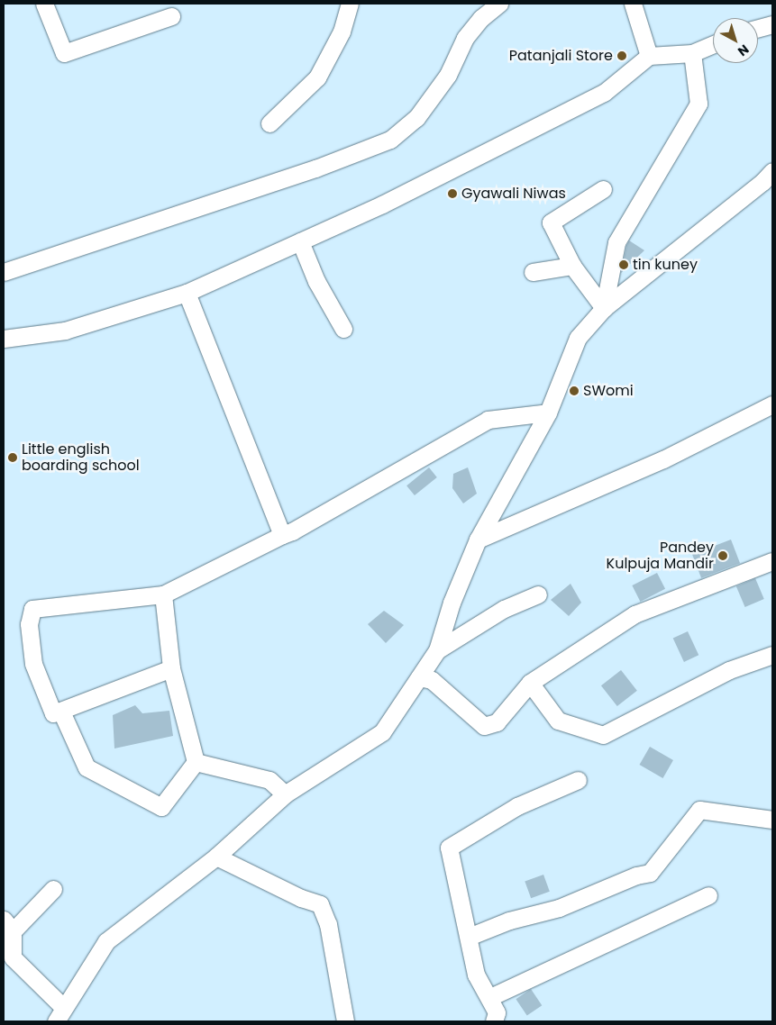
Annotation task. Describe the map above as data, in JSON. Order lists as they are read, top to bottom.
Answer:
{
  "places": [
    "Patanjali Store",
    "Gyawali Niwas",
    "tin kuney",
    "SWomi",
    "Little english boarding school",
    "Pandey Kulpuja Mandir"
  ],
  "north": "bottom right"
}
